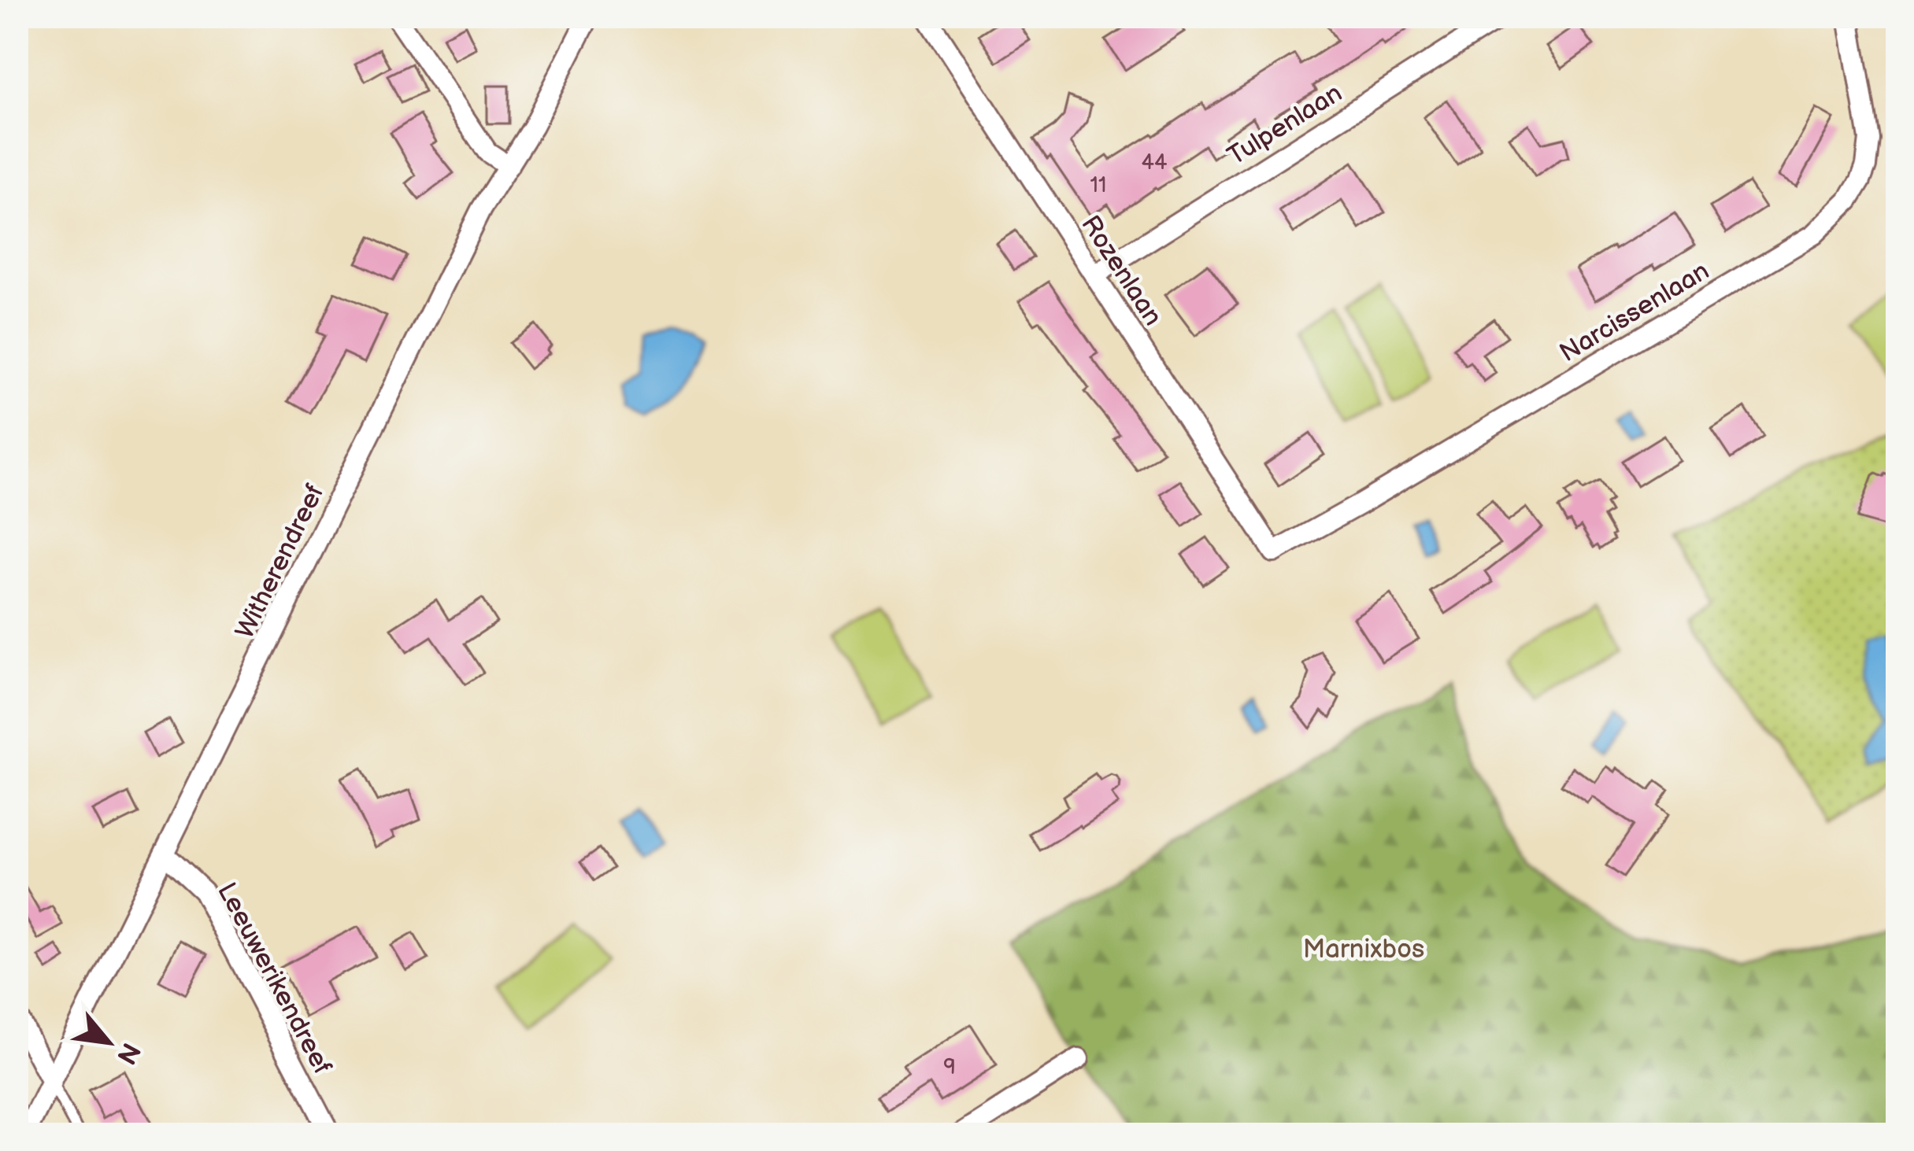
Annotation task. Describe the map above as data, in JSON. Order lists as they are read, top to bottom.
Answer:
{
  "streets": {
    "street": [
      "Tulpenlaan",
      "Rozenlaan",
      "Narcissenlaan",
      "Witherendreef",
      "Leeuwerikendreef"
    ]
  },
  "crossings": [
    ["Tulpenlaan", "Rozenlaan"],
    ["Rozenlaan", "Narcissenlaan"],
    ["Witherendreef", "Leeuwerikendreef"]
  ],
  "parks": ["Marnixbos"],
  "house_numbers": ["44", "11", "9"],
  "north": "bottom right"
}
